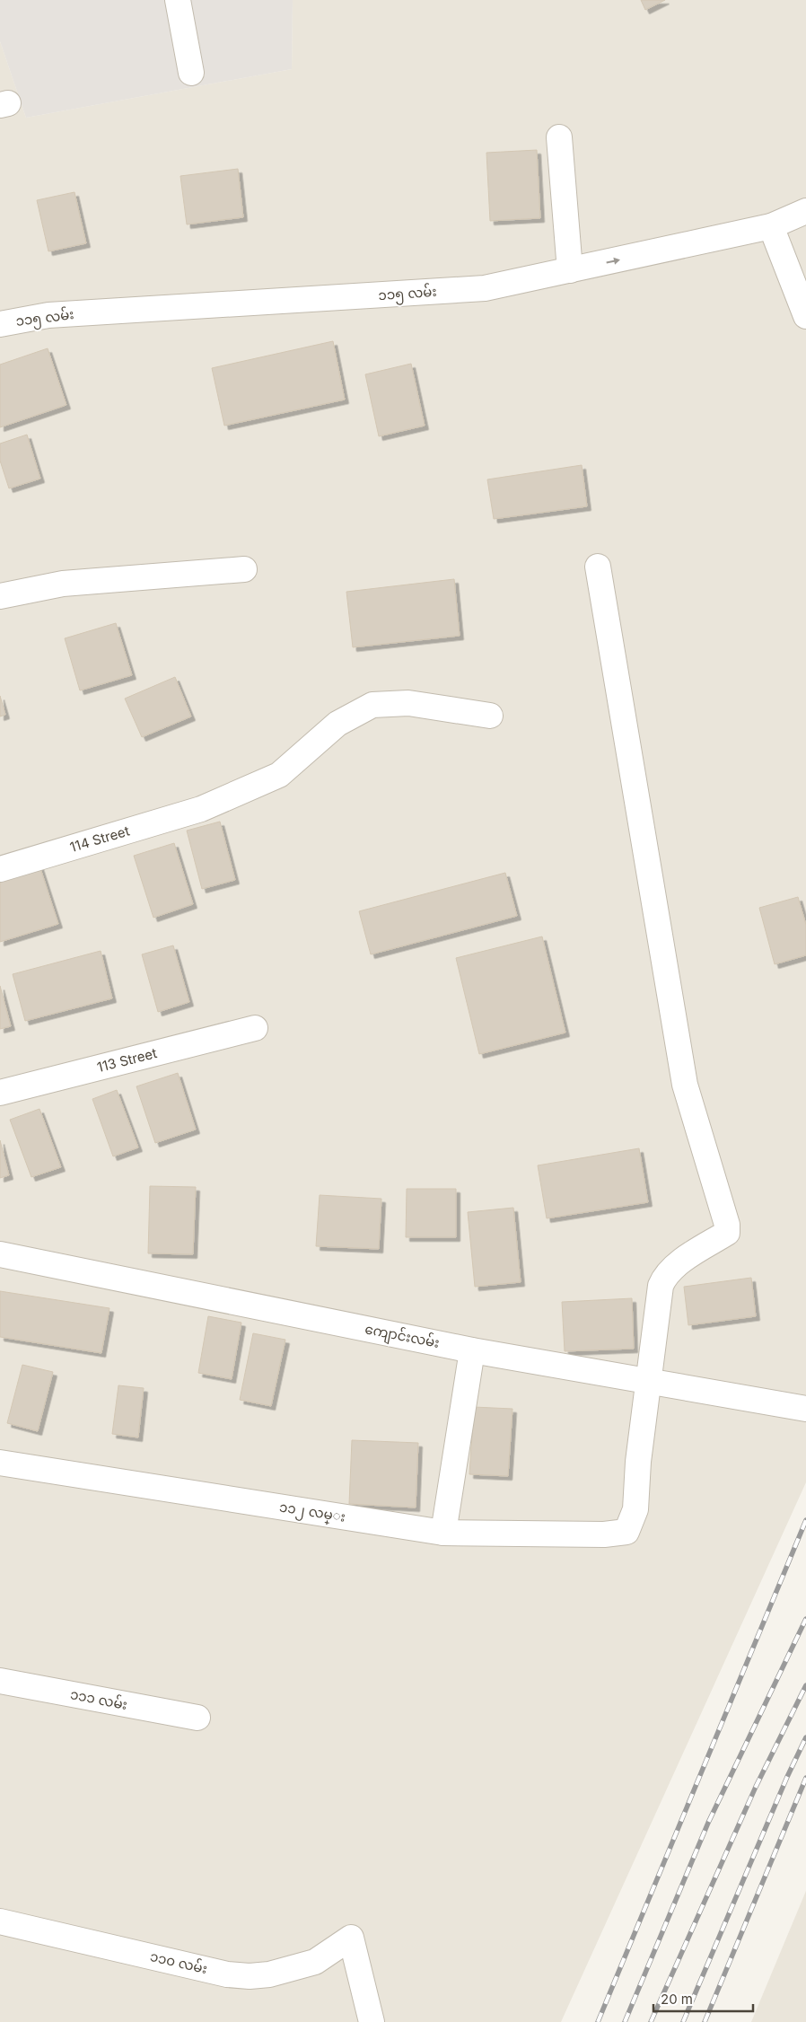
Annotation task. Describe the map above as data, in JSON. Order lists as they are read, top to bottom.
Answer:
{
  "streets": {
    "street": [
      "၁၁၅ လမ်း",
      "114 Street",
      "113 Street",
      "ကျောင်းလမ်း",
      "၁၁၂ လမ္း",
      "၁၁၁ လမ်း",
      "၁၁၀ လမ်း"
    ]
  },
  "crossings": [
    ["ကျောင်းလမ်း", "၁၁၂ လမ္း"]
  ],
  "scale_bar": "20 m"
}
